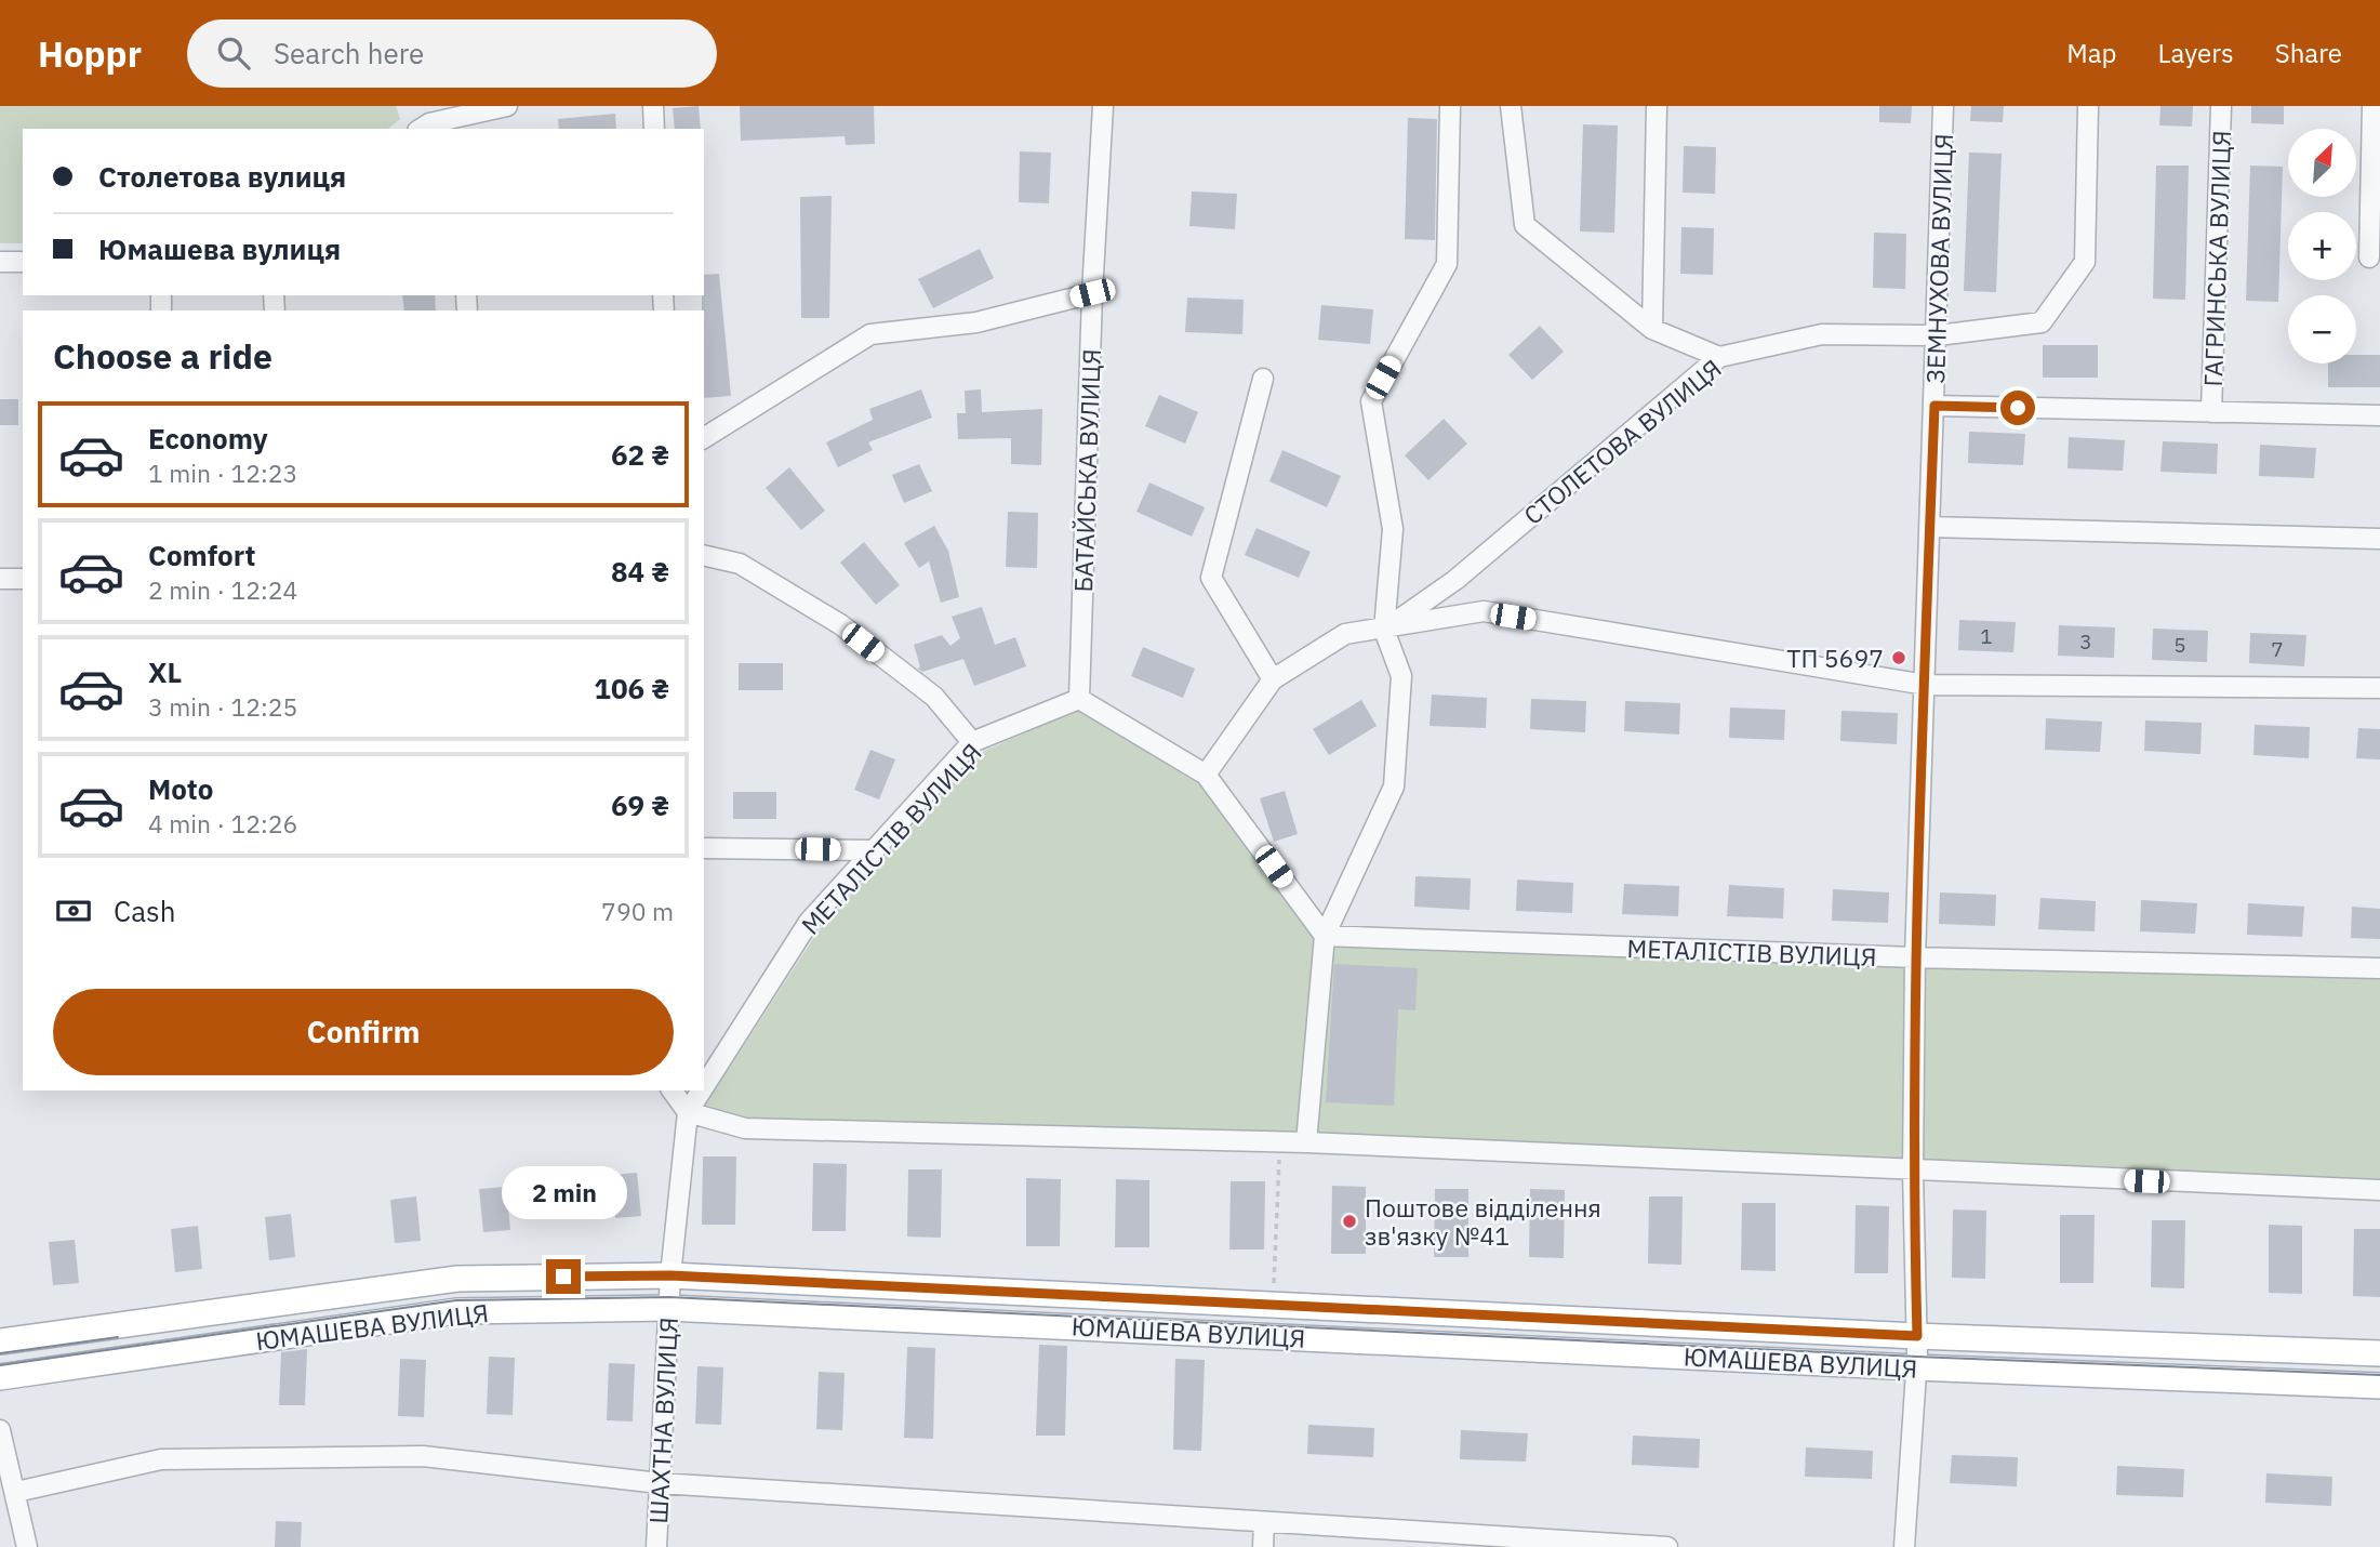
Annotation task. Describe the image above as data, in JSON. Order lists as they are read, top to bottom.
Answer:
{
  "streets": {
    "main road": ["ЮМАШЕВА ВУЛИЦЯ"],
    "street": [
      "ЗЕМНУХОВА ВУЛИЦЯ",
      "ГАГРИНСЬКА ВУЛИЦЯ",
      "СТОЛЕТОВА ВУЛИЦЯ",
      "БАТАЙСЬКА ВУЛИЦЯ",
      "МЕТАЛІСТІВ ВУЛИЦЯ",
      "ШАХТНА ВУЛИЦЯ"
    ]
  },
  "crossings": [
    ["ЗЕМНУХОВА ВУЛИЦЯ", "СТОЛЕТОВА ВУЛИЦЯ"],
    ["ЗЕМНУХОВА ВУЛИЦЯ", "МЕТАЛІСТІВ ВУЛИЦЯ"],
    ["ЗЕМНУХОВА ВУЛИЦЯ", "ЮМАШЕВА ВУЛИЦЯ"],
    ["БАТАЙСЬКА ВУЛИЦЯ", "МЕТАЛІСТІВ ВУЛИЦЯ"],
    ["МЕТАЛІСТІВ ВУЛИЦЯ", "ШАХТНА ВУЛИЦЯ"],
    ["ЮМАШЕВА ВУЛИЦЯ", "ШАХТНА ВУЛИЦЯ"]
  ],
  "places": ["ТП 5697", "Поштове відділення зв'язку №41"],
  "house_numbers": [
    "1",
    "3",
    "5",
    "7"
  ],
  "north": "top right",
  "page": {
    "header": "Hoppr",
    "search": "Search here",
    "nav": ["Map", "Layers", "Share"],
    "map_buttons": ["+", "−"],
    "banner": ["Столетова вулиця", "Юмашева вулиця"],
    "heading": "Choose a ride",
    "list": [
      {
        "name": "Economy",
        "note": "1 min · 12:23",
        "value": "62 ₴"
      },
      {
        "name": "Comfort",
        "note": "2 min · 12:24",
        "value": "84 ₴"
      },
      {
        "name": "XL",
        "note": "3 min · 12:25",
        "value": "106 ₴"
      },
      {
        "name": "Moto",
        "note": "4 min · 12:26",
        "value": "69 ₴"
      }
    ],
    "pay": ["Cash", "790 m"],
    "buttons": "Confirm",
    "bubble": "2 min"
  }
}
